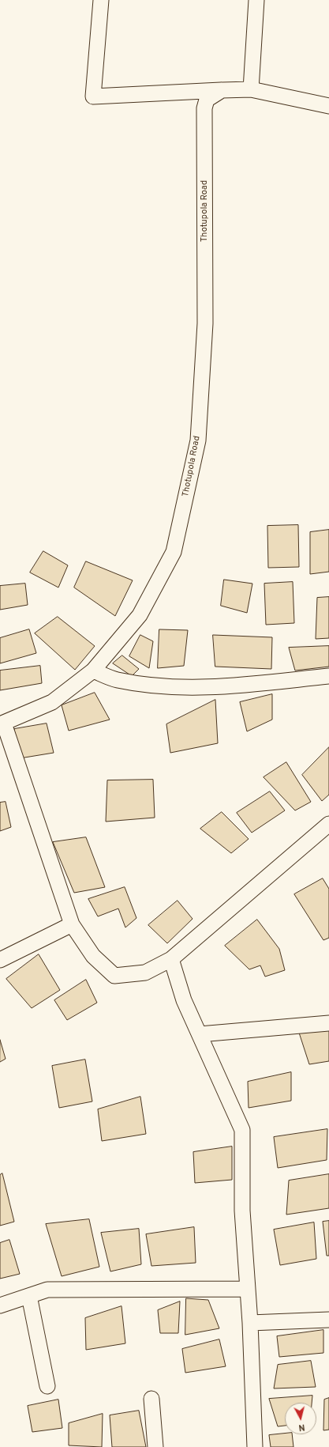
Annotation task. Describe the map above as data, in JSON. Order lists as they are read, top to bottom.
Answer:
{
  "streets": {
    "street": ["Thotupola Road"]
  },
  "north": "bottom"
}
